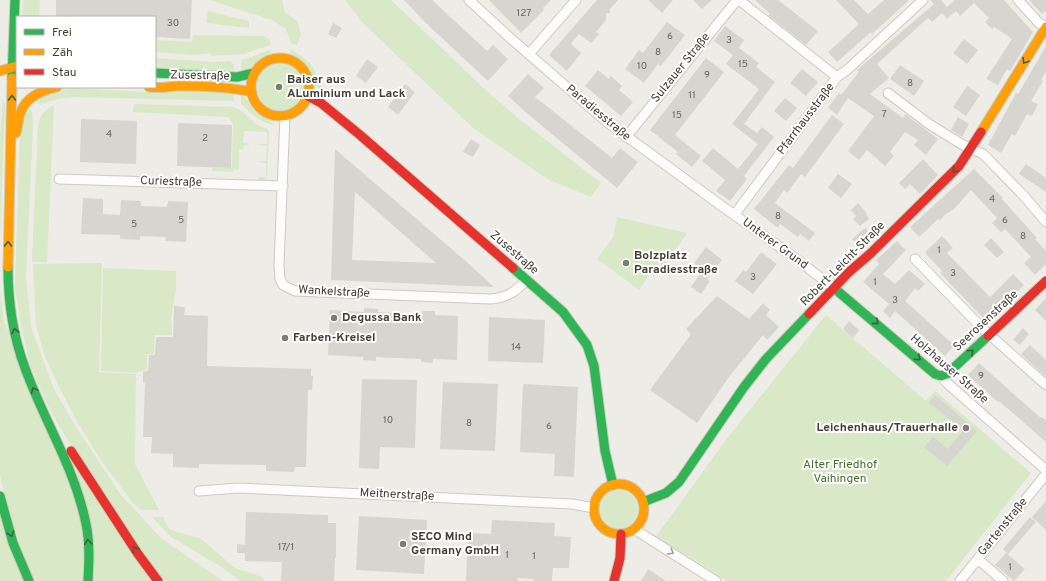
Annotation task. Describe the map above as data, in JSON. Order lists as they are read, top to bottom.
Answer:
{
  "streets": {
    "main road": [
      "Zusestraße",
      "Robert-Leicht-Straße",
      "Seerosenstraße",
      "Holzhauser Straße"
    ],
    "street": [
      "Sulzauer Straße",
      "Paradiesstraße",
      "Pfarrhausstraße",
      "Curiestraße",
      "Unterer Grund",
      "Wankelstraße",
      "Meitnerstraße",
      "Gartenstraße"
    ]
  },
  "crossings": [
    ["Sulzauer Straße", "Paradiesstraße"],
    ["Zusestraße", "Robert-Leicht-Straße"],
    ["Zusestraße", "Wankelstraße"],
    ["Zusestraße", "Meitnerstraße"],
    ["Paradiesstraße", "Pfarrhausstraße"],
    ["Paradiesstraße", "Unterer Grund"],
    ["Pfarrhausstraße", "Unterer Grund"],
    ["Curiestraße", "Wankelstraße"],
    ["Unterer Grund", "Robert-Leicht-Straße"],
    ["Unterer Grund", "Holzhauser Straße"],
    ["Robert-Leicht-Straße", "Holzhauser Straße"],
    ["Robert-Leicht-Straße", "Meitnerstraße"],
    ["Seerosenstraße", "Holzhauser Straße"]
  ],
  "one_way": ["Robert-Leicht-Straße", "Seerosenstraße", "Holzhauser Straße"],
  "parks": ["Alter Friedhof Vaihingen"],
  "places": [
    "Baiser aus ALuminium und Lack",
    "Bolzplatz Paradiesstraße",
    "Degussa Bank",
    "Farben-Kreisel",
    "Leichenhaus/Trauerhalle",
    "SECO Mind Germany GmbH"
  ],
  "house_numbers": [
    "127",
    "30",
    "6",
    "3",
    "8",
    "15",
    "10",
    "9",
    "8",
    "11",
    "7",
    "15",
    "4",
    "2",
    "4",
    "8",
    "5",
    "6",
    "5",
    "8",
    "1",
    "3",
    "3",
    "1",
    "3",
    "14",
    "9",
    "10",
    "8",
    "6",
    "17/1",
    "1",
    "1",
    "1"
  ],
  "legend": ["Frei", "Zäh", "Stau"]
}
